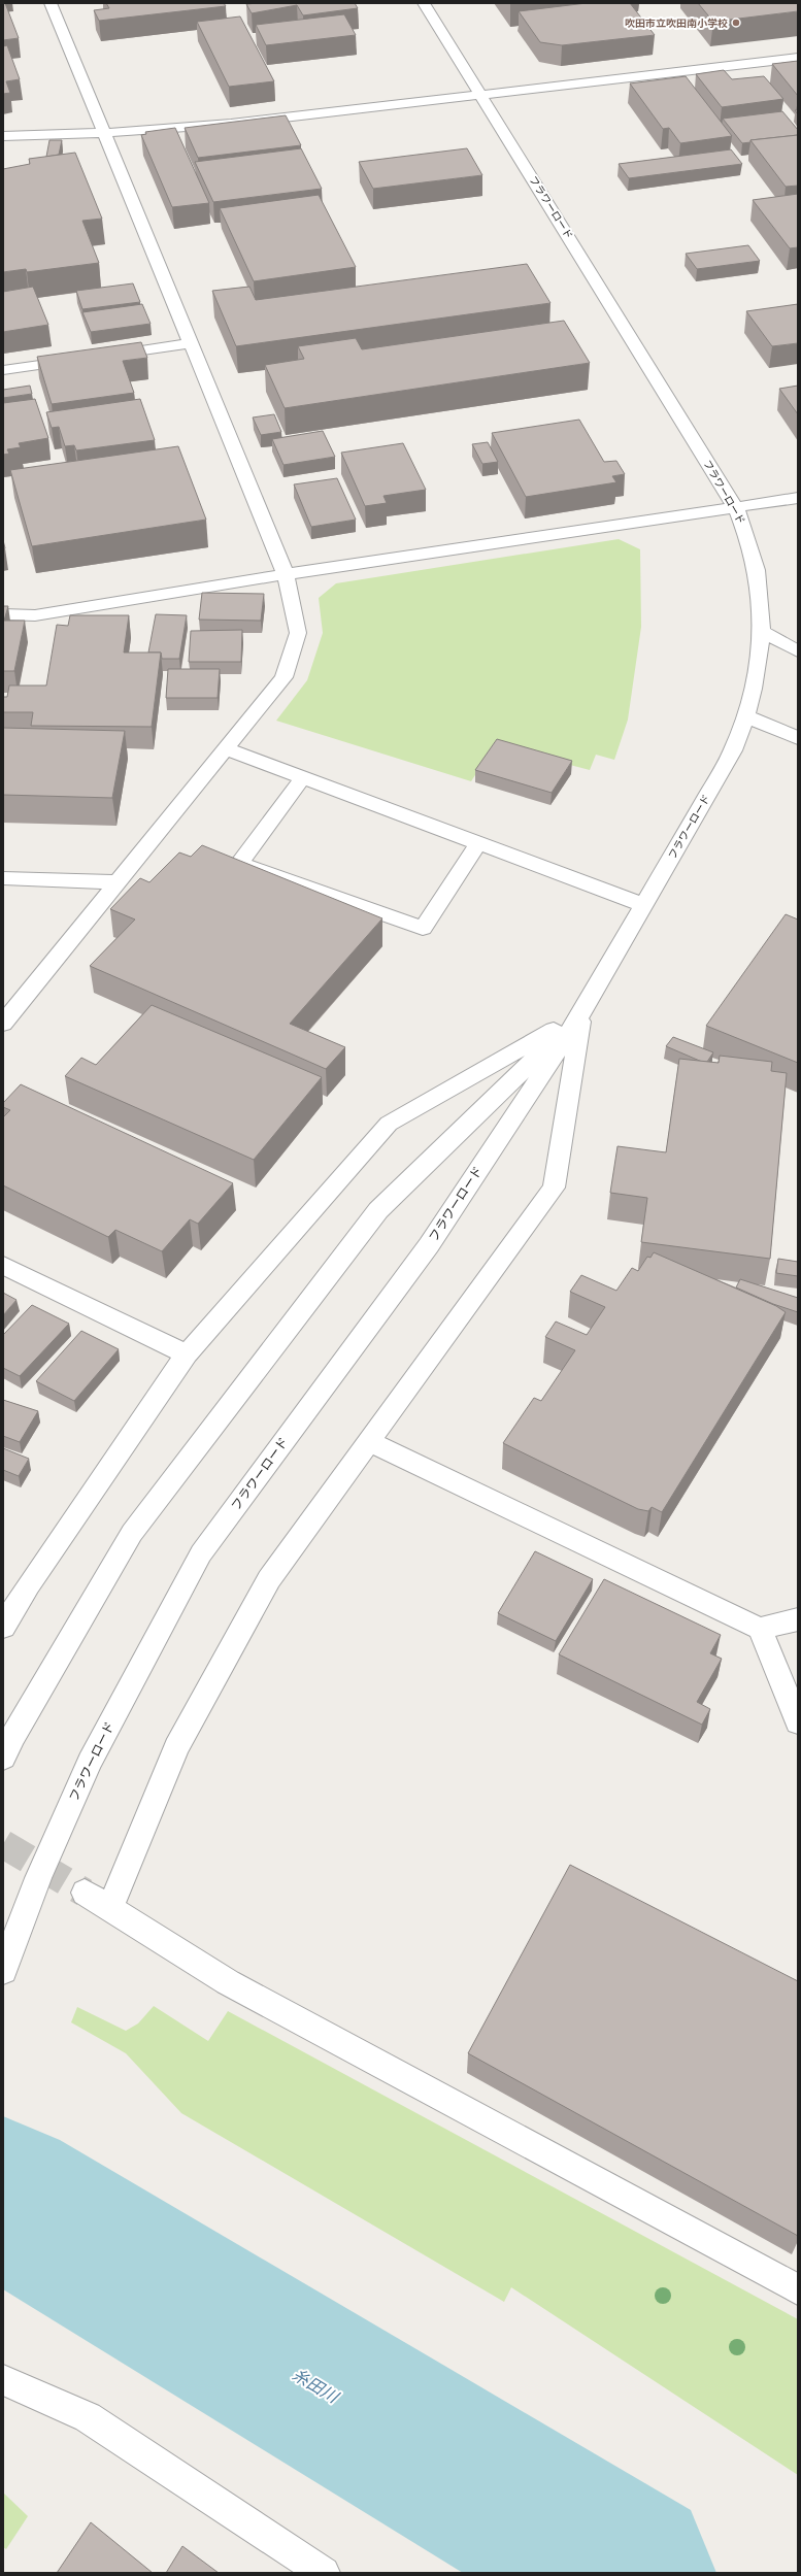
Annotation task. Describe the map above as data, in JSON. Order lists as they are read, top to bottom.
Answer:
{
  "streets": {
    "street": ["フラワーロード"]
  },
  "water": ["糸田川"],
  "places": ["吹田市立吹田南小学校"]
}
